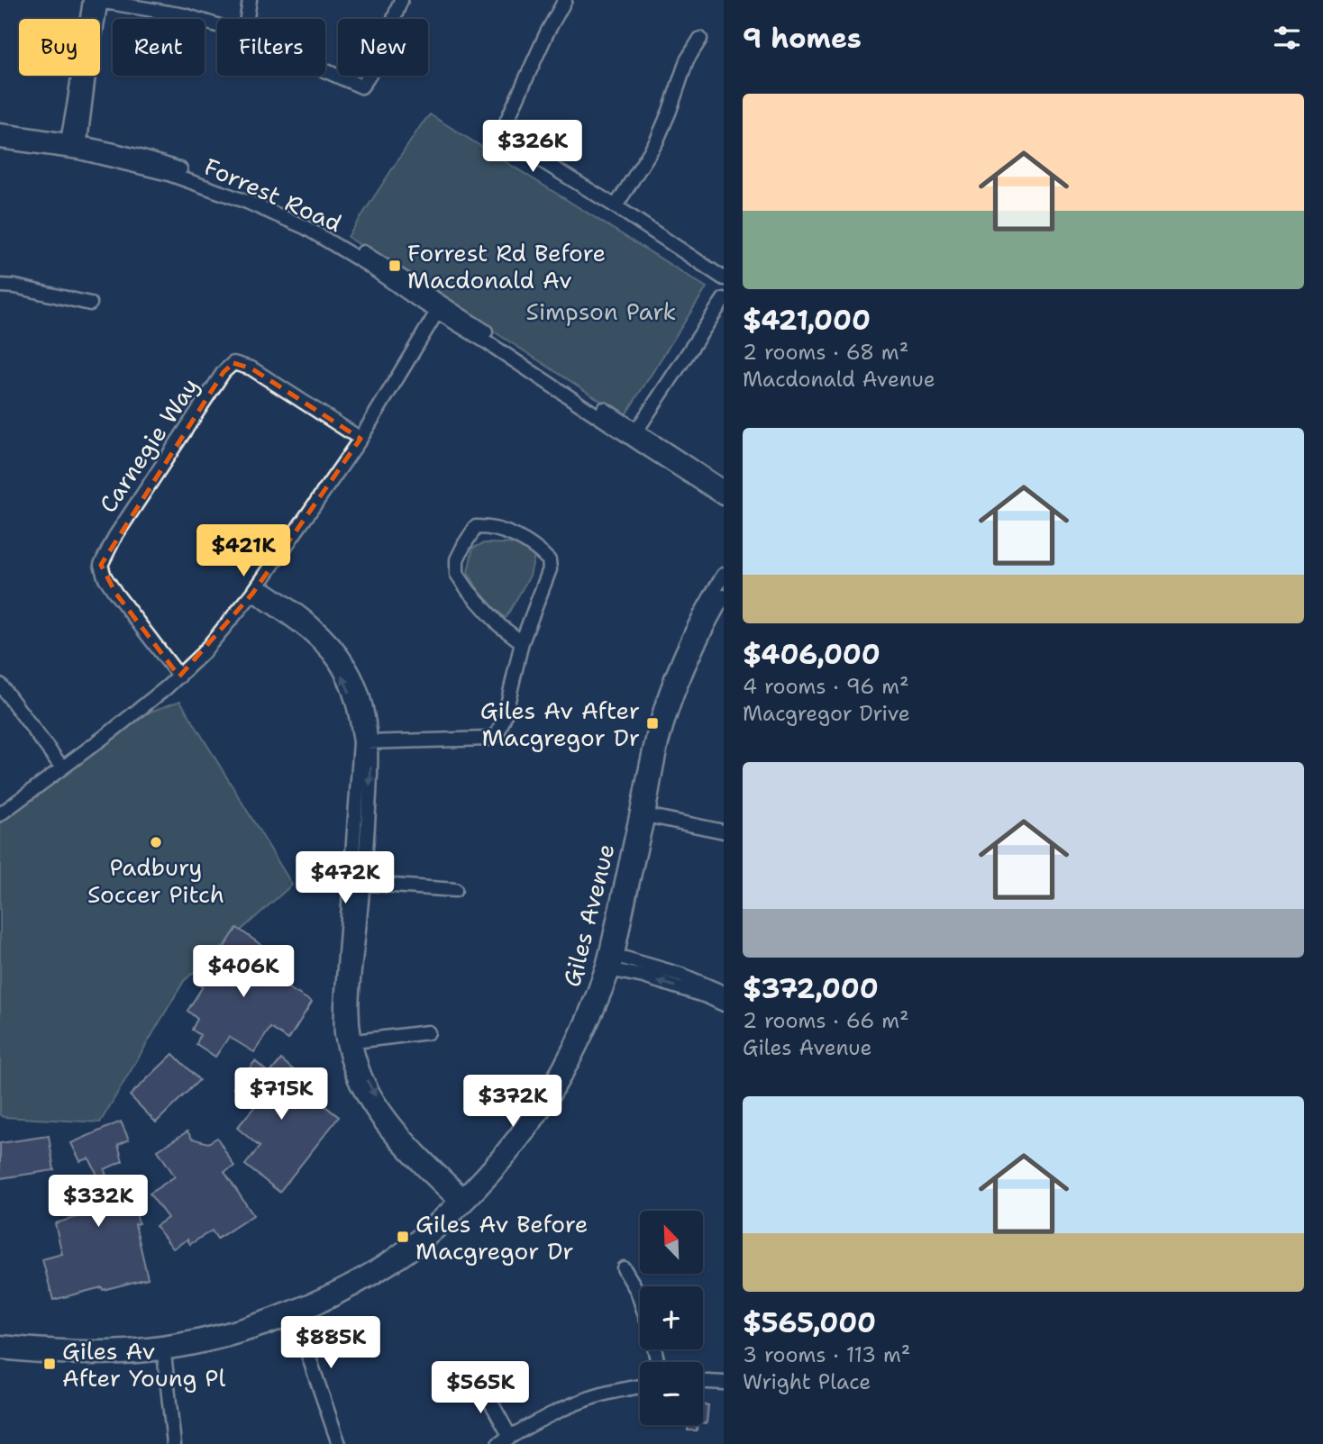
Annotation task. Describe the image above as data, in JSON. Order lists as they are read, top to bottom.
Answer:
{
  "streets": {
    "street": ["Forrest Road", "Carnegie Way", "Giles Avenue"]
  },
  "parks": ["Simpson Park"],
  "places": {
    "transit": [
      "Forrest Rd Before Macdonald Av",
      "Giles Av After Macgregor Dr",
      "Giles Av Before Macgregor Dr",
      "Giles Av After Young Pl"
    ],
    "other": ["Padbury Soccer Pitch"]
  },
  "north": "top left",
  "page": {
    "heading": "9 homes",
    "chip": [
      "Buy",
      "Rent",
      "Filters",
      "New"
    ],
    "list": [
      {
        "name": "$421,000",
        "note": "2 rooms · 68 m² · Macdonald Avenue"
      },
      {
        "name": "$406,000",
        "note": "4 rooms · 96 m² · Macgregor Drive"
      },
      {
        "name": "$372,000",
        "note": "2 rooms · 66 m² · Giles Avenue"
      },
      {
        "name": "$565,000",
        "note": "3 rooms · 113 m² · Wright Place"
      }
    ],
    "price": [
      "$326K",
      "$421K",
      "$472K",
      "$406K",
      "$715K",
      "$372K",
      "$332K",
      "$885K",
      "$565K"
    ],
    "map_buttons": ["+", "−"]
  }
}
